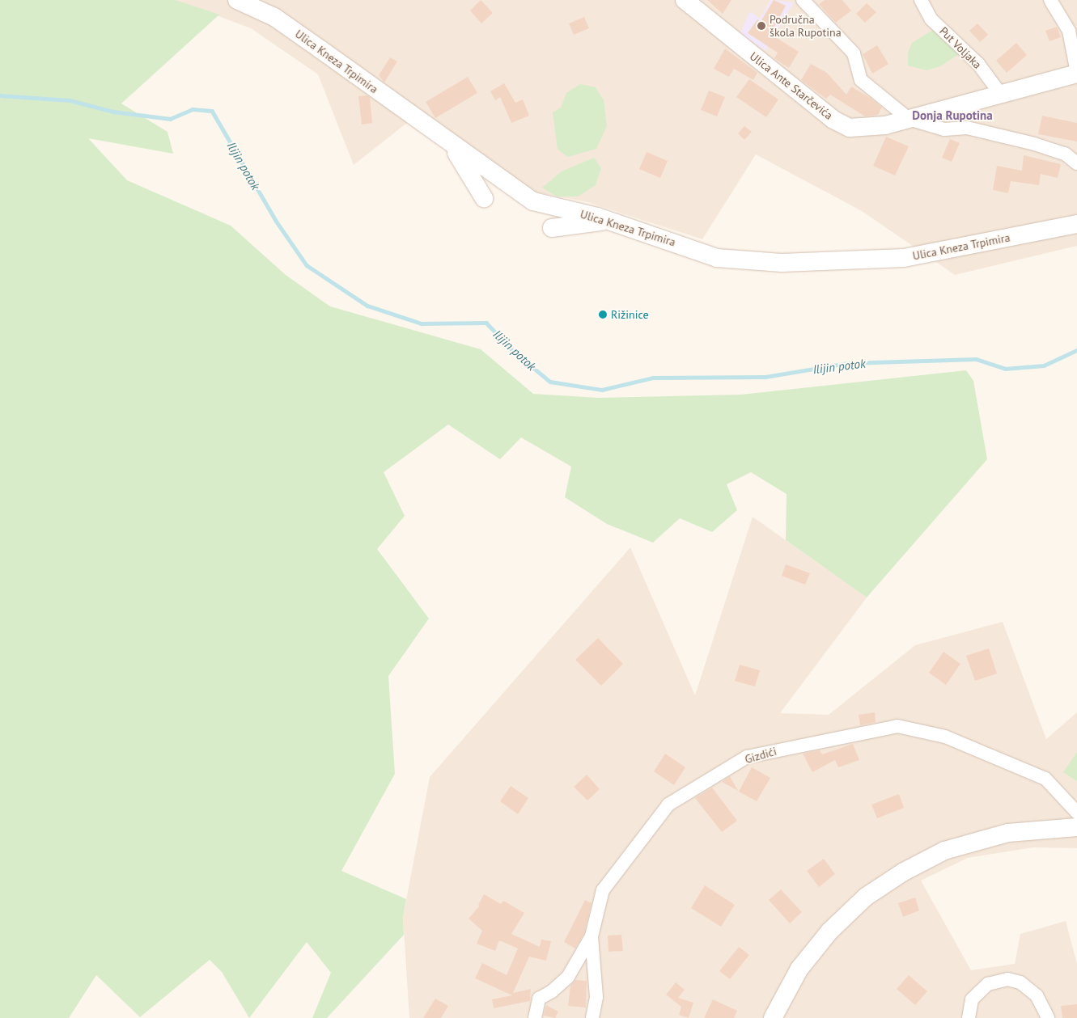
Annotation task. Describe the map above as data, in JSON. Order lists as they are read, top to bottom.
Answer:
{
  "streets": {
    "main road": ["Ulica Kneza Trpimira", "Ulica Ante Starčevića"],
    "street": ["Put Voljaka", "Gizdići"]
  },
  "crossings": [
    ["Put Voljaka", "Ulica Ante Starčevića"]
  ],
  "districts": ["Donja Rupotina"],
  "water": ["Ilijin potok"],
  "places": ["Područna škola Rupotina", "Rižinice"]
}
